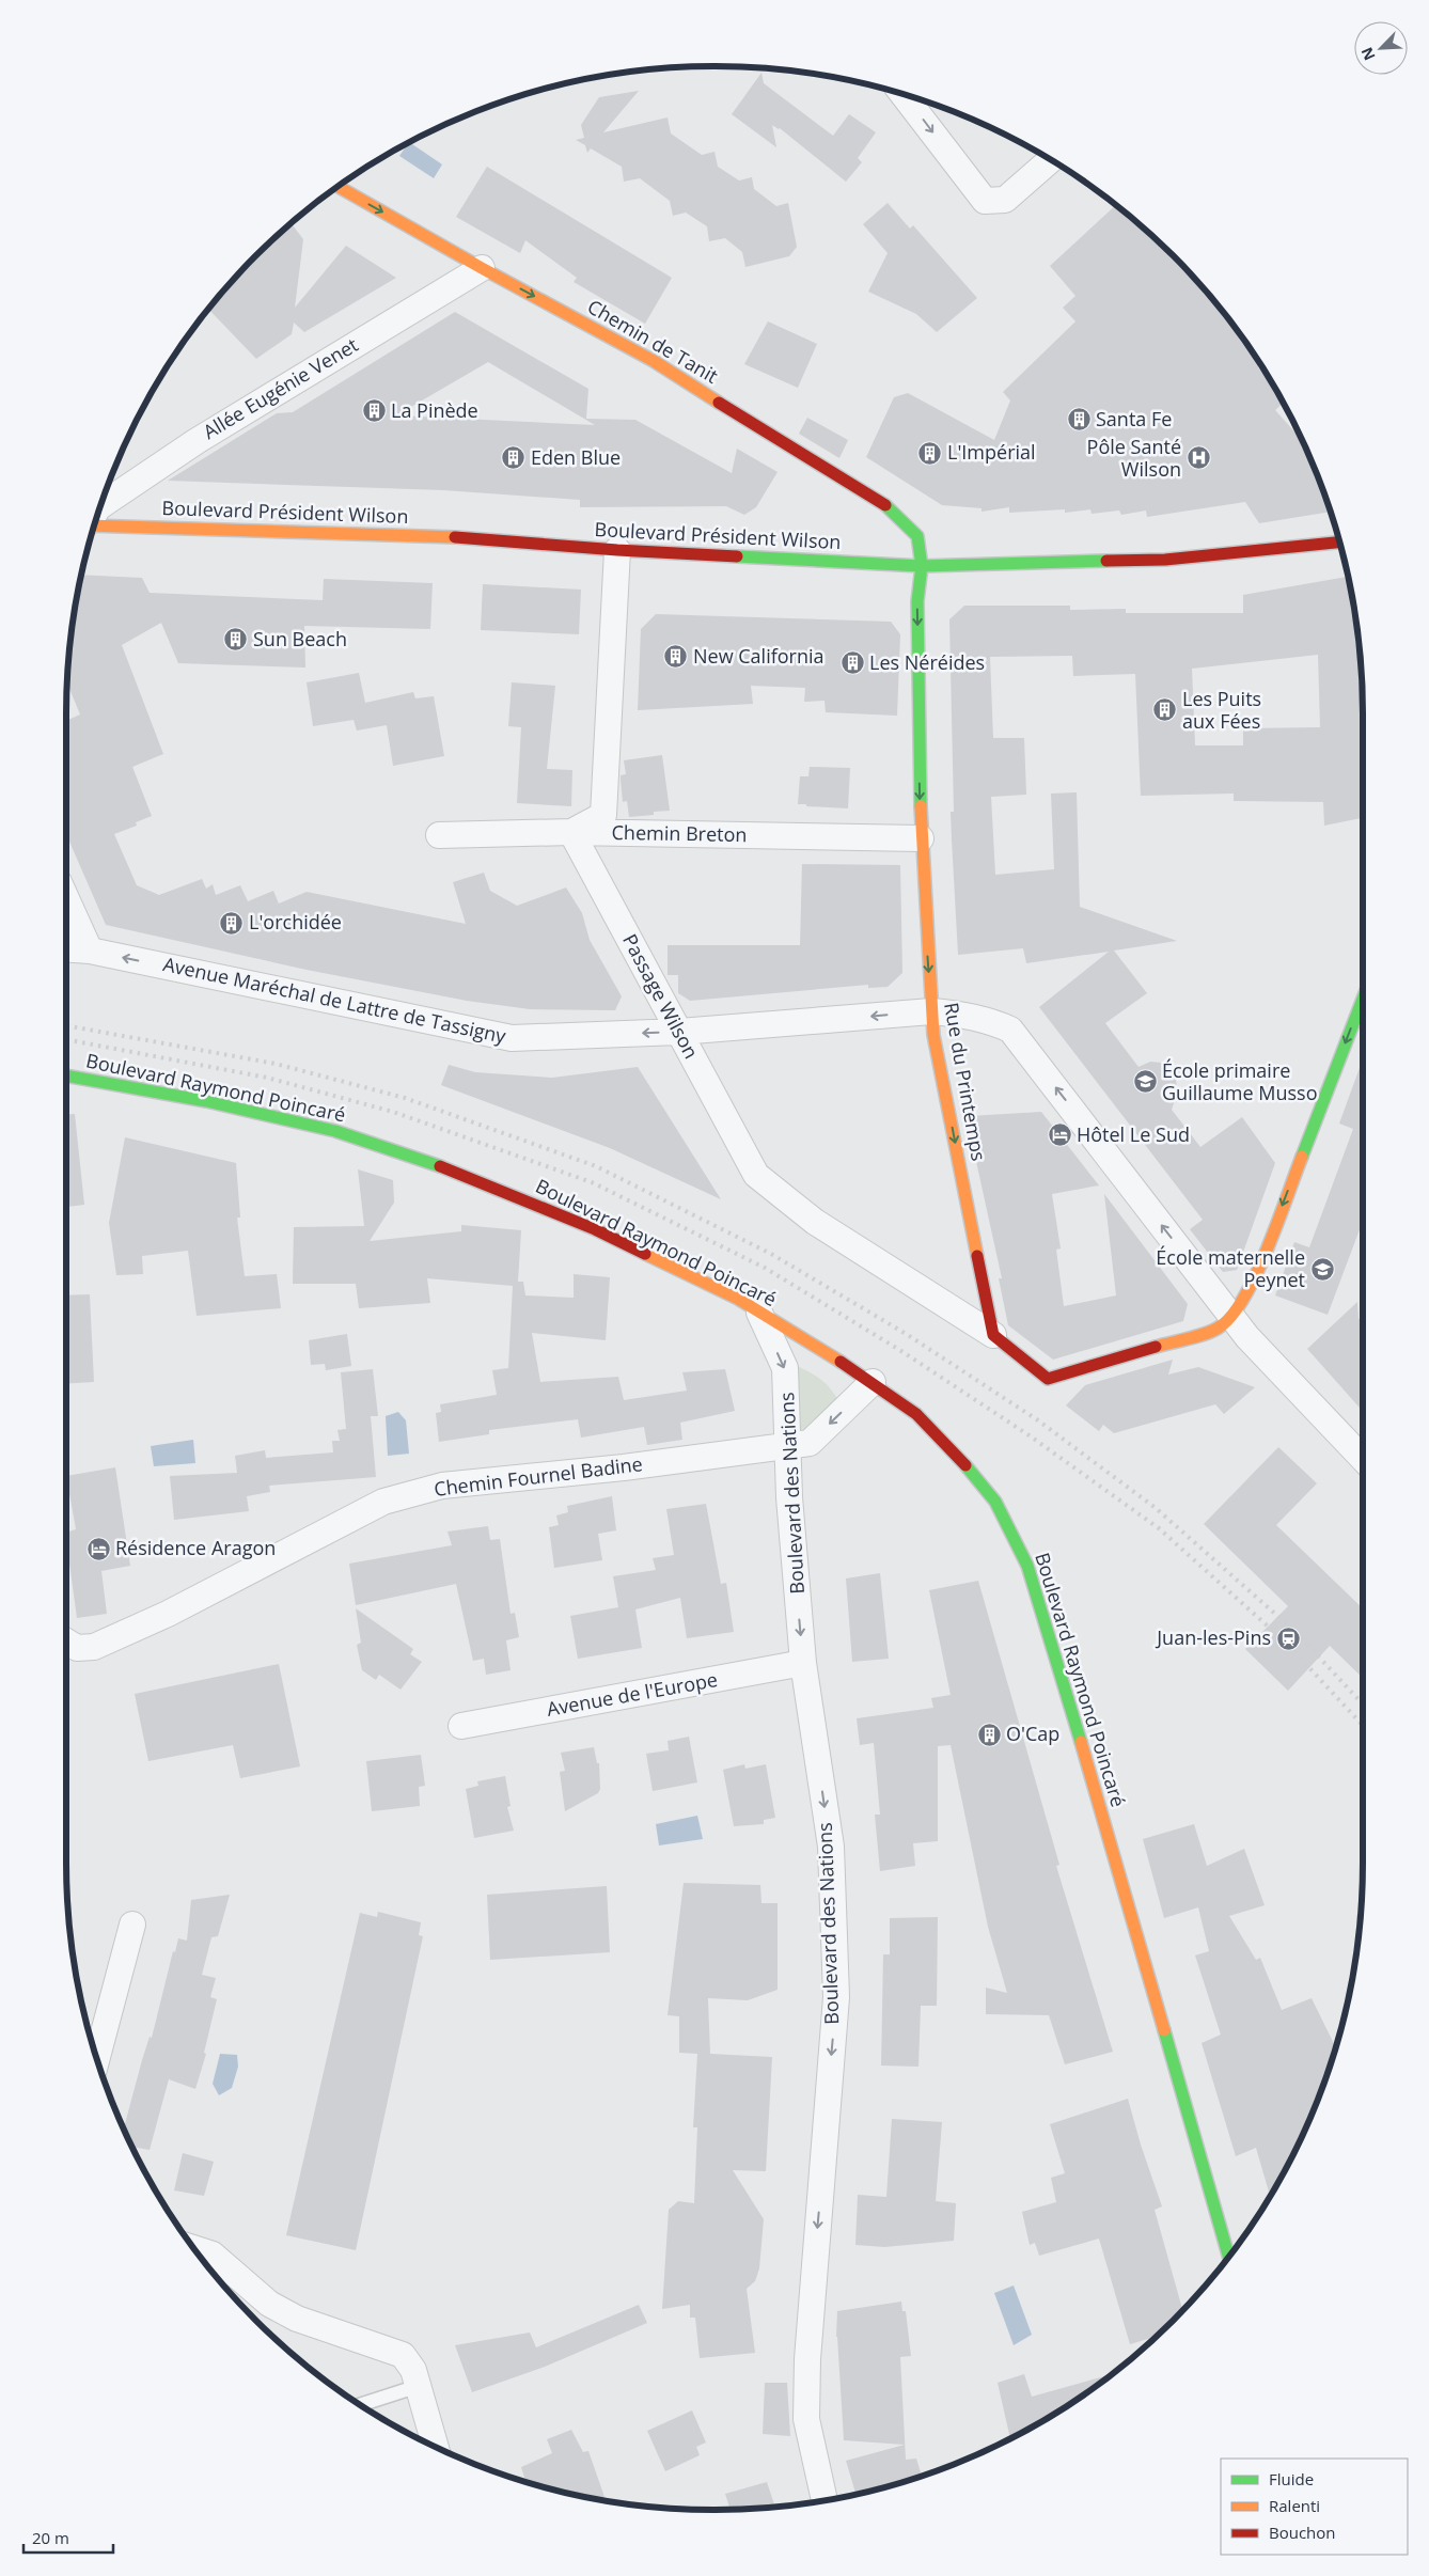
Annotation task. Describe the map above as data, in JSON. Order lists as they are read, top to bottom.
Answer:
{
  "streets": {
    "main road": [
      "Chemin de Tanit",
      "Boulevard Président Wilson",
      "Rue du Printemps",
      "Boulevard Raymond Poincaré"
    ],
    "street": [
      "Allée Eugénie Venet",
      "Chemin Breton",
      "Passage Wilson",
      "Avenue Maréchal de Lattre de Tassigny",
      "Chemin Fournel Badine",
      "Boulevard des Nations",
      "Avenue de l'Europe"
    ]
  },
  "crossings": [
    ["Chemin de Tanit", "Allée Eugénie Venet"],
    ["Chemin de Tanit", "Boulevard Président Wilson"],
    ["Chemin de Tanit", "Rue du Printemps"],
    ["Boulevard Président Wilson", "Rue du Printemps"],
    ["Chemin Breton", "Passage Wilson"],
    ["Chemin Breton", "Rue du Printemps"],
    ["Passage Wilson", "Avenue Maréchal de Lattre de Tassigny"],
    ["Passage Wilson", "Rue du Printemps"],
    ["Avenue Maréchal de Lattre de Tassigny", "Rue du Printemps"],
    ["Boulevard Raymond Poincaré", "Chemin Fournel Badine"],
    ["Boulevard Raymond Poincaré", "Boulevard des Nations"],
    ["Chemin Fournel Badine", "Boulevard des Nations"],
    ["Boulevard des Nations", "Avenue de l'Europe"]
  ],
  "one_way": [
    "Chemin de Tanit",
    "Avenue Maréchal de Lattre de Tassigny",
    "Rue du Printemps",
    "Boulevard des Nations"
  ],
  "places": {
    "building": [
      "La Pinède",
      "Santa Fe",
      "L'Impérial",
      "Eden Blue",
      "Sun Beach",
      "New California",
      "Les Néréides",
      "Les Puits aux Fées",
      "L'orchidée",
      "O'Cap"
    ],
    "hospital": ["Pôle Santé Wilson"],
    "school or university": ["École primaire Guillaume Musso", "École maternelle Peynet"],
    "hotel": ["Hôtel Le Sud", "Résidence Aragon"],
    "station": ["Juan-les-Pins"]
  },
  "legend": ["Fluide", "Ralenti", "Bouchon"],
  "scale_bar": "20 m",
  "north": "bottom left"
}
